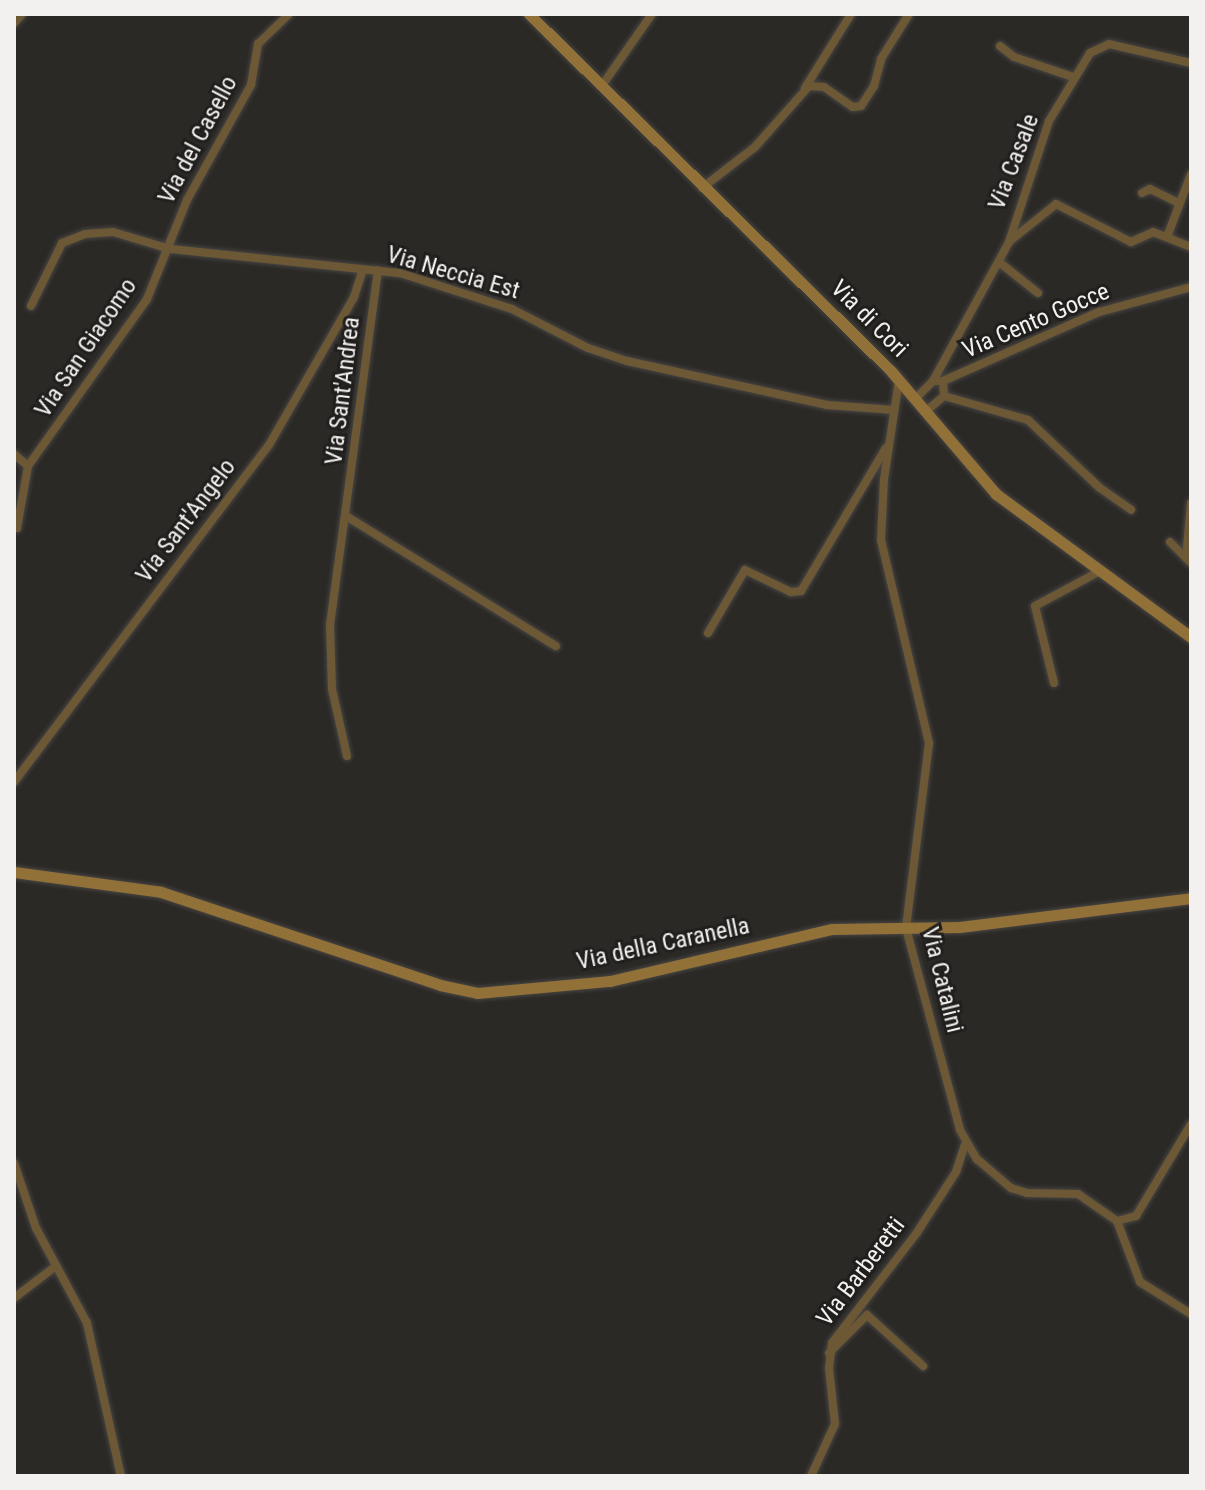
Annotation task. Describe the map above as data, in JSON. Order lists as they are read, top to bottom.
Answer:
{
  "streets": {
    "main road": ["Via di Cori", "Via della Caranella"],
    "street": [
      "Via del Casello",
      "Via Casale",
      "Via Neccia Est",
      "Via Cento Gocce",
      "Via San Giacomo",
      "Via Sant'Andrea",
      "Via Sant'Angelo",
      "Via Catalini",
      "Via Barberetti"
    ]
  },
  "crossings": [
    ["Via del Casello", "Via Neccia Est"],
    ["Via del Casello", "Via San Giacomo"],
    ["Via Casale", "Via Cento Gocce"],
    ["Via Neccia Est", "Via San Giacomo"],
    ["Via Neccia Est", "Via Sant'Andrea"],
    ["Via Neccia Est", "Via Sant'Angelo"],
    ["Via Neccia Est", "Via Catalini"],
    ["Via di Cori", "Via Catalini"],
    ["Via della Caranella", "Via Catalini"],
    ["Via Catalini", "Via Barberetti"]
  ]
}
